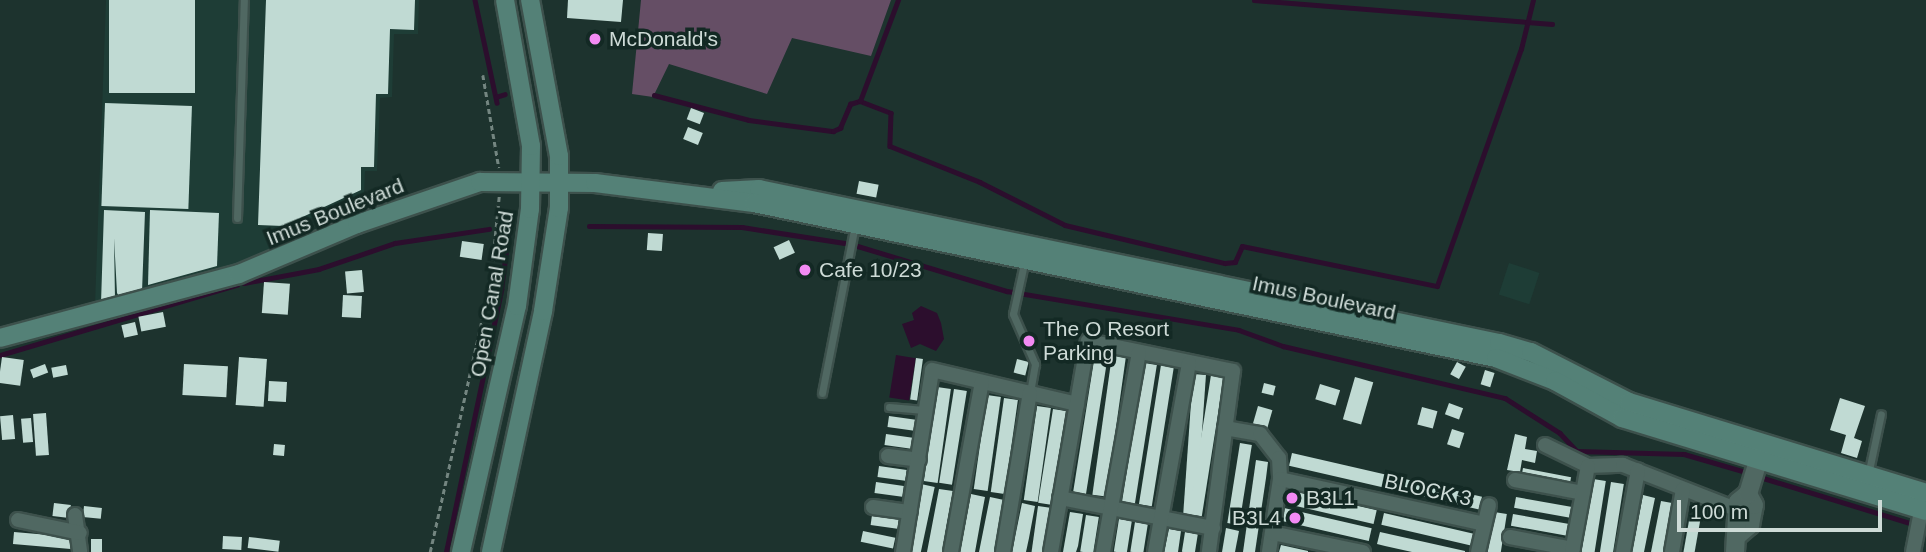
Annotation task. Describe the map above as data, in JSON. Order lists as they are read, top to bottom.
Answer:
{
  "streets": {
    "main road": ["Imus Boulevard", "Open Canal Road"],
    "street": ["BLOCK 3"]
  },
  "crossings": [
    ["Imus Boulevard", "Open Canal Road"]
  ],
  "places": [
    "McDonald's",
    "Cafe 10/23",
    "The O Resort Parking",
    "B3L1",
    "B3L4"
  ],
  "scale_bar": "100 m"
}
